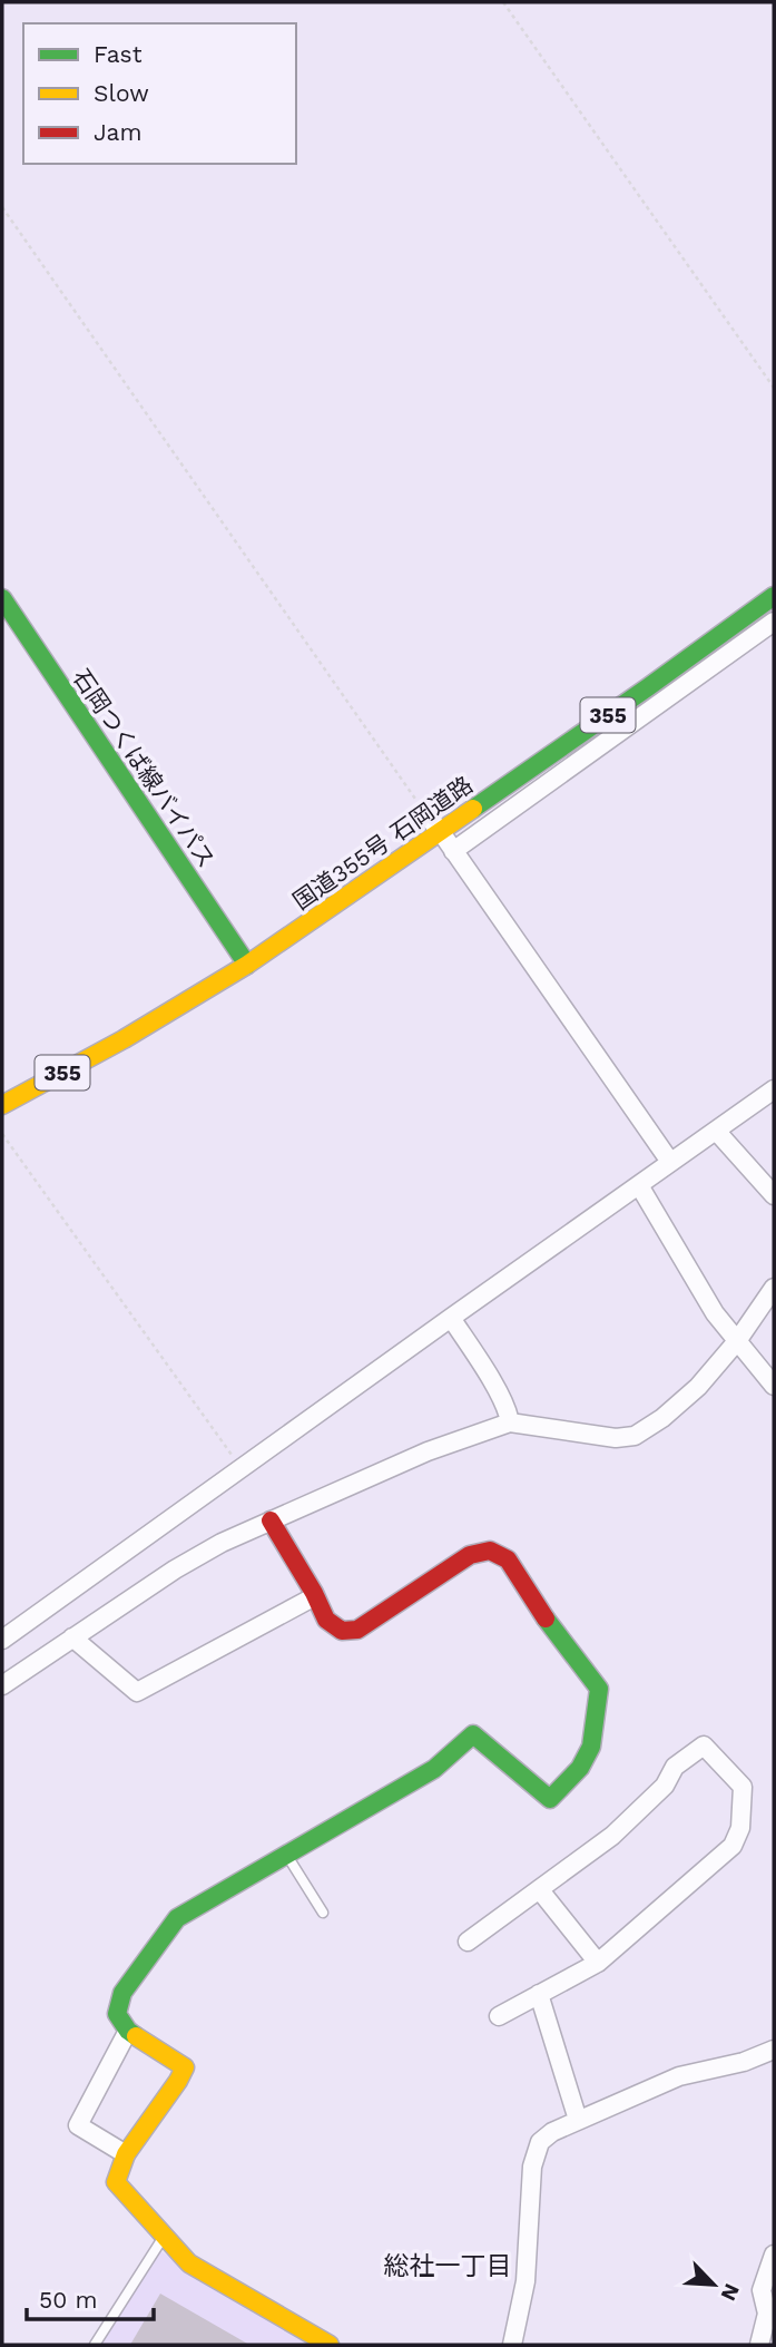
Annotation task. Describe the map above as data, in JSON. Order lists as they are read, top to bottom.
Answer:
{
  "streets": {
    "main road": ["355", "石岡つくば線バイパス", "国道355号 石岡道路"]
  },
  "crossings": [
    ["石岡つくば線バイパス", "国道355号 石岡道路"]
  ],
  "districts": ["総社一丁目"],
  "legend": ["Fast", "Slow", "Jam"],
  "scale_bar": "50 m",
  "north": "bottom right"
}
